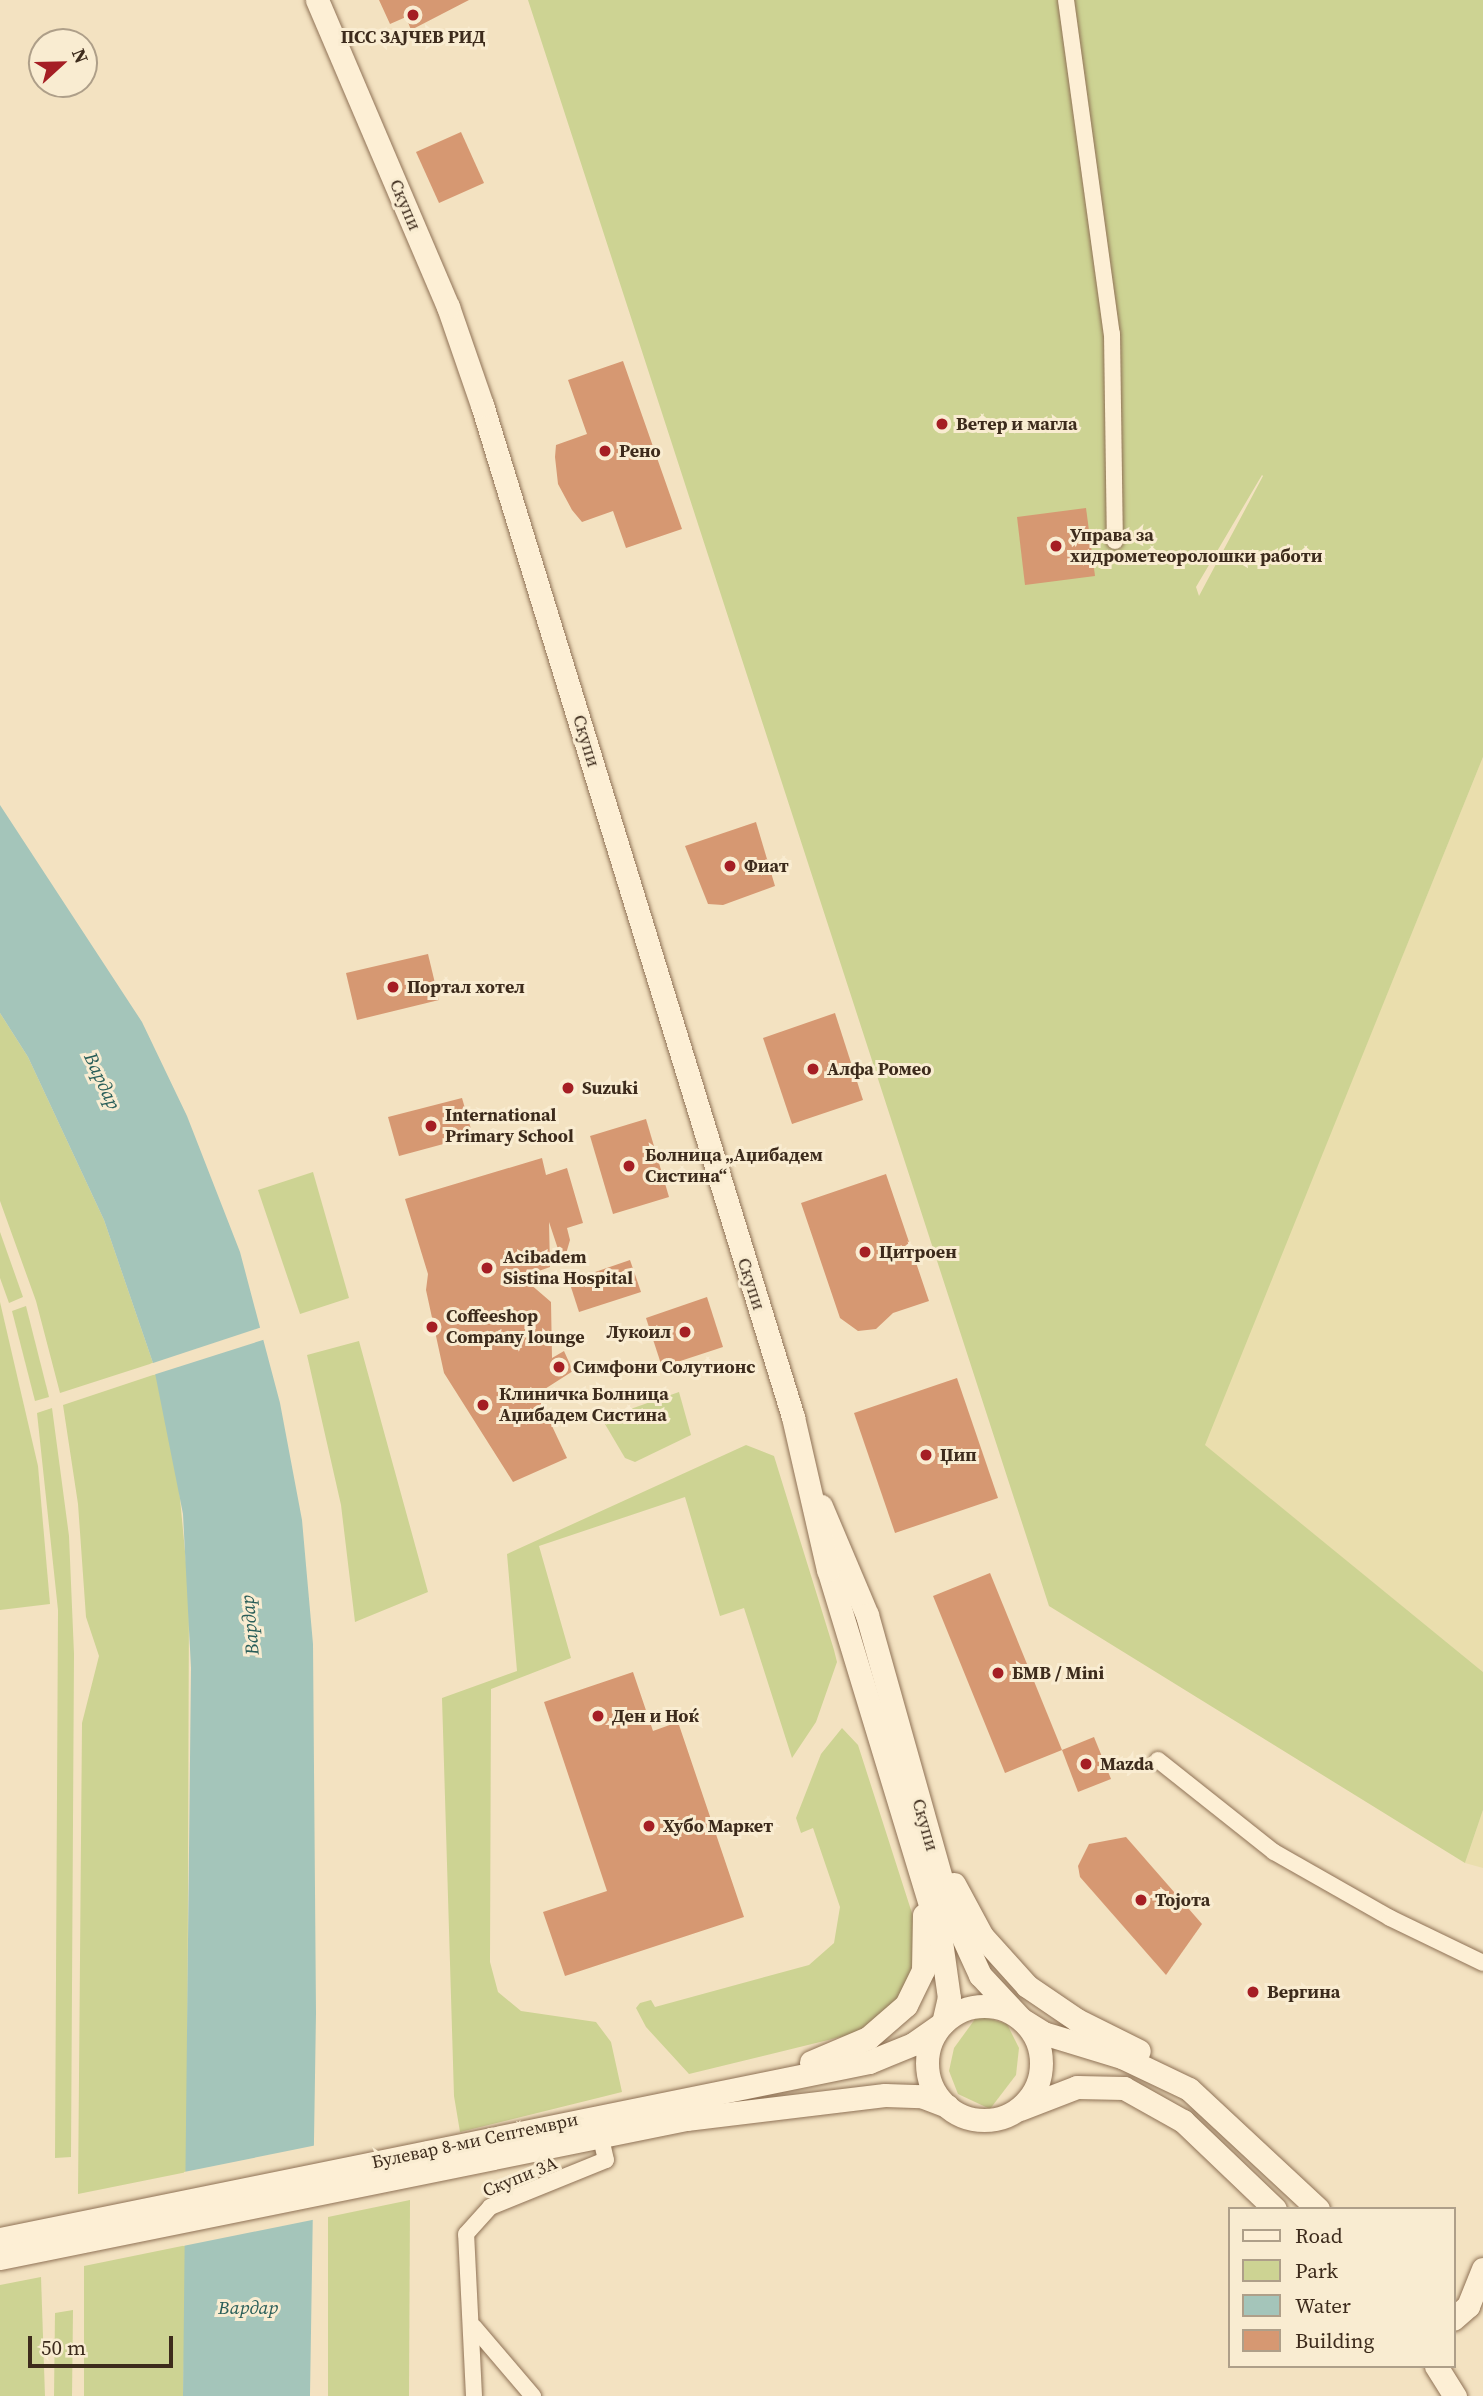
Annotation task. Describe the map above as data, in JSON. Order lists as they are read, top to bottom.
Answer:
{
  "streets": {
    "street": ["Скупи", "Булевар 8-ми Септември", "Скупи 3А"]
  },
  "crossings": [
    ["Скупи", "Булевар 8-ми Септември"],
    ["Булевар 8-ми Септември", "Скупи 3А"]
  ],
  "water": ["Вардар"],
  "places": [
    "ПСС ЗАЈЧЕВ РИД",
    "Ветер и магла",
    "Рено",
    "Управа за хидрометеоролошки работи",
    "Фиат",
    "Портал хотел",
    "Алфа Ромео",
    "Suzuki",
    "International Primary School",
    "Болница „Аџибадем Систина“",
    "Цитроен",
    "Acibadem Sistina Hospital",
    "Coffeeshop Company lounge",
    "Лукоил",
    "Симфони Солутионс",
    "Клиничка Болница Аџибадем Систина",
    "Џип",
    "БМВ / Mini",
    "Ден и Ноќ",
    "Mazda",
    "Хубо Маркет",
    "Тојота",
    "Вергина"
  ],
  "legend": [
    "Road",
    "Park",
    "Water",
    "Building"
  ],
  "scale_bar": "50 m",
  "north": "right"
}
